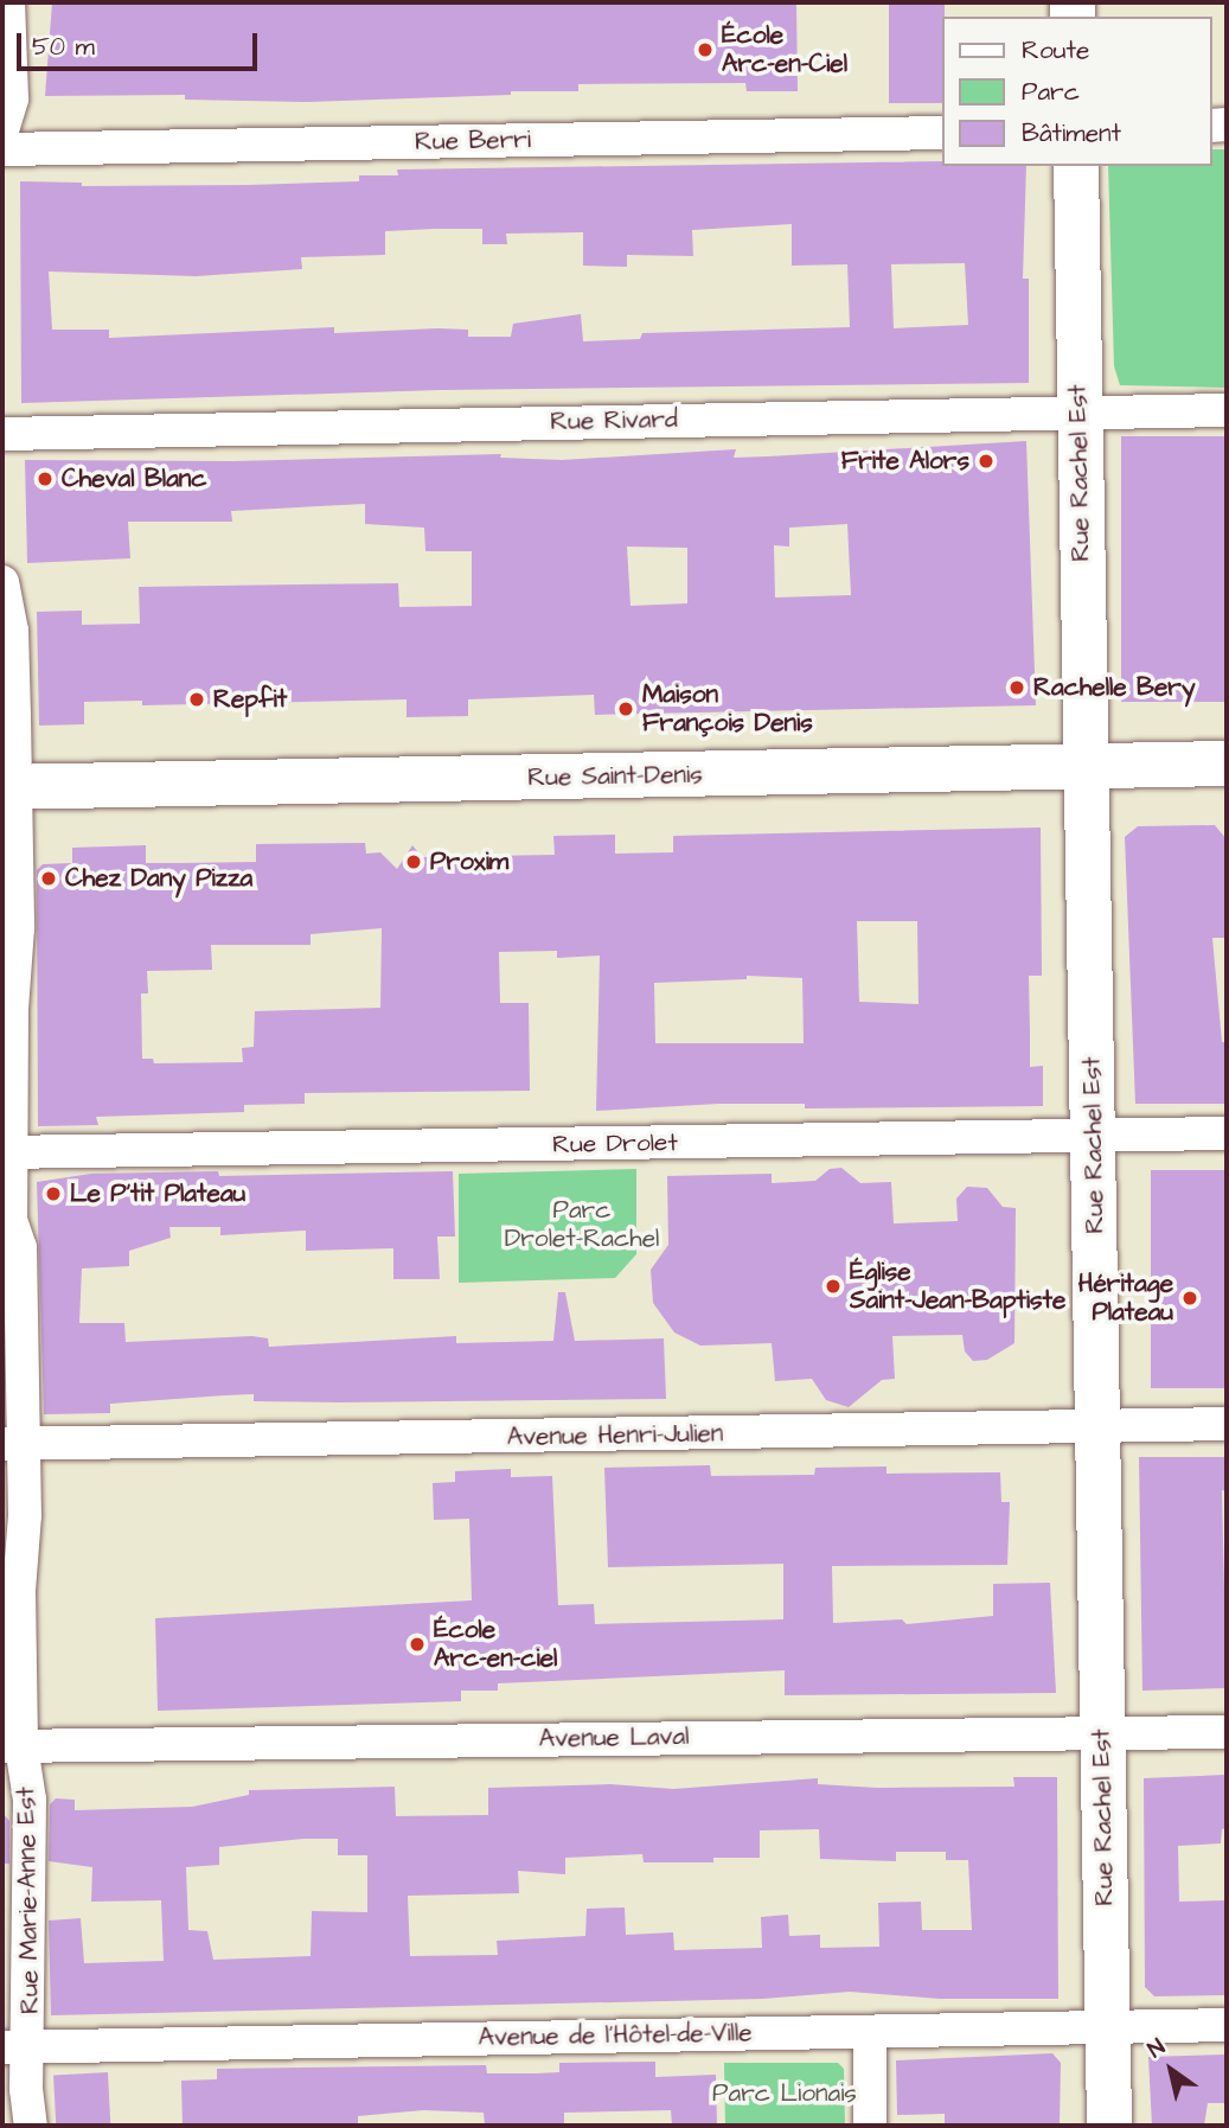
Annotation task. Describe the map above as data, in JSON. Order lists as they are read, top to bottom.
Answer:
{
  "streets": {
    "main road": ["Rue Rachel Est", "Rue Saint-Denis"],
    "street": [
      "Rue Berri",
      "Rue Rivard",
      "Rue Drolet",
      "Avenue Henri-Julien",
      "Avenue Laval",
      "Rue Marie-Anne Est",
      "Avenue de l'Hôtel-de-Ville"
    ]
  },
  "crossings": [
    ["Rue Rivard", "Rue Rachel Est"],
    ["Rue Rachel Est", "Rue Saint-Denis"],
    ["Rue Rachel Est", "Rue Drolet"],
    ["Rue Rachel Est", "Avenue Henri-Julien"],
    ["Rue Rachel Est", "Avenue Laval"],
    ["Rue Rachel Est", "Avenue de l'Hôtel-de-Ville"],
    ["Rue Saint-Denis", "Rue Marie-Anne Est"],
    ["Rue Drolet", "Rue Marie-Anne Est"],
    ["Avenue Henri-Julien", "Rue Marie-Anne Est"],
    ["Avenue Laval", "Rue Marie-Anne Est"],
    ["Rue Marie-Anne Est", "Avenue de l'Hôtel-de-Ville"]
  ],
  "parks": ["Parc Drolet-Rachel", "Parc Lionais"],
  "places": [
    "École Arc-en-Ciel",
    "Frite Alors",
    "Cheval Blanc",
    "Rachelle Bery",
    "Repfit",
    "Maison François Denis",
    "Proxim",
    "Chez Dany Pizza",
    "Le P'tit Plateau",
    "Église Saint-Jean-Baptiste",
    "Héritage Plateau",
    "École Arc-en-ciel"
  ],
  "legend": ["Route", "Parc", "Bâtiment"],
  "scale_bar": "50 m",
  "north": "top left"
}
